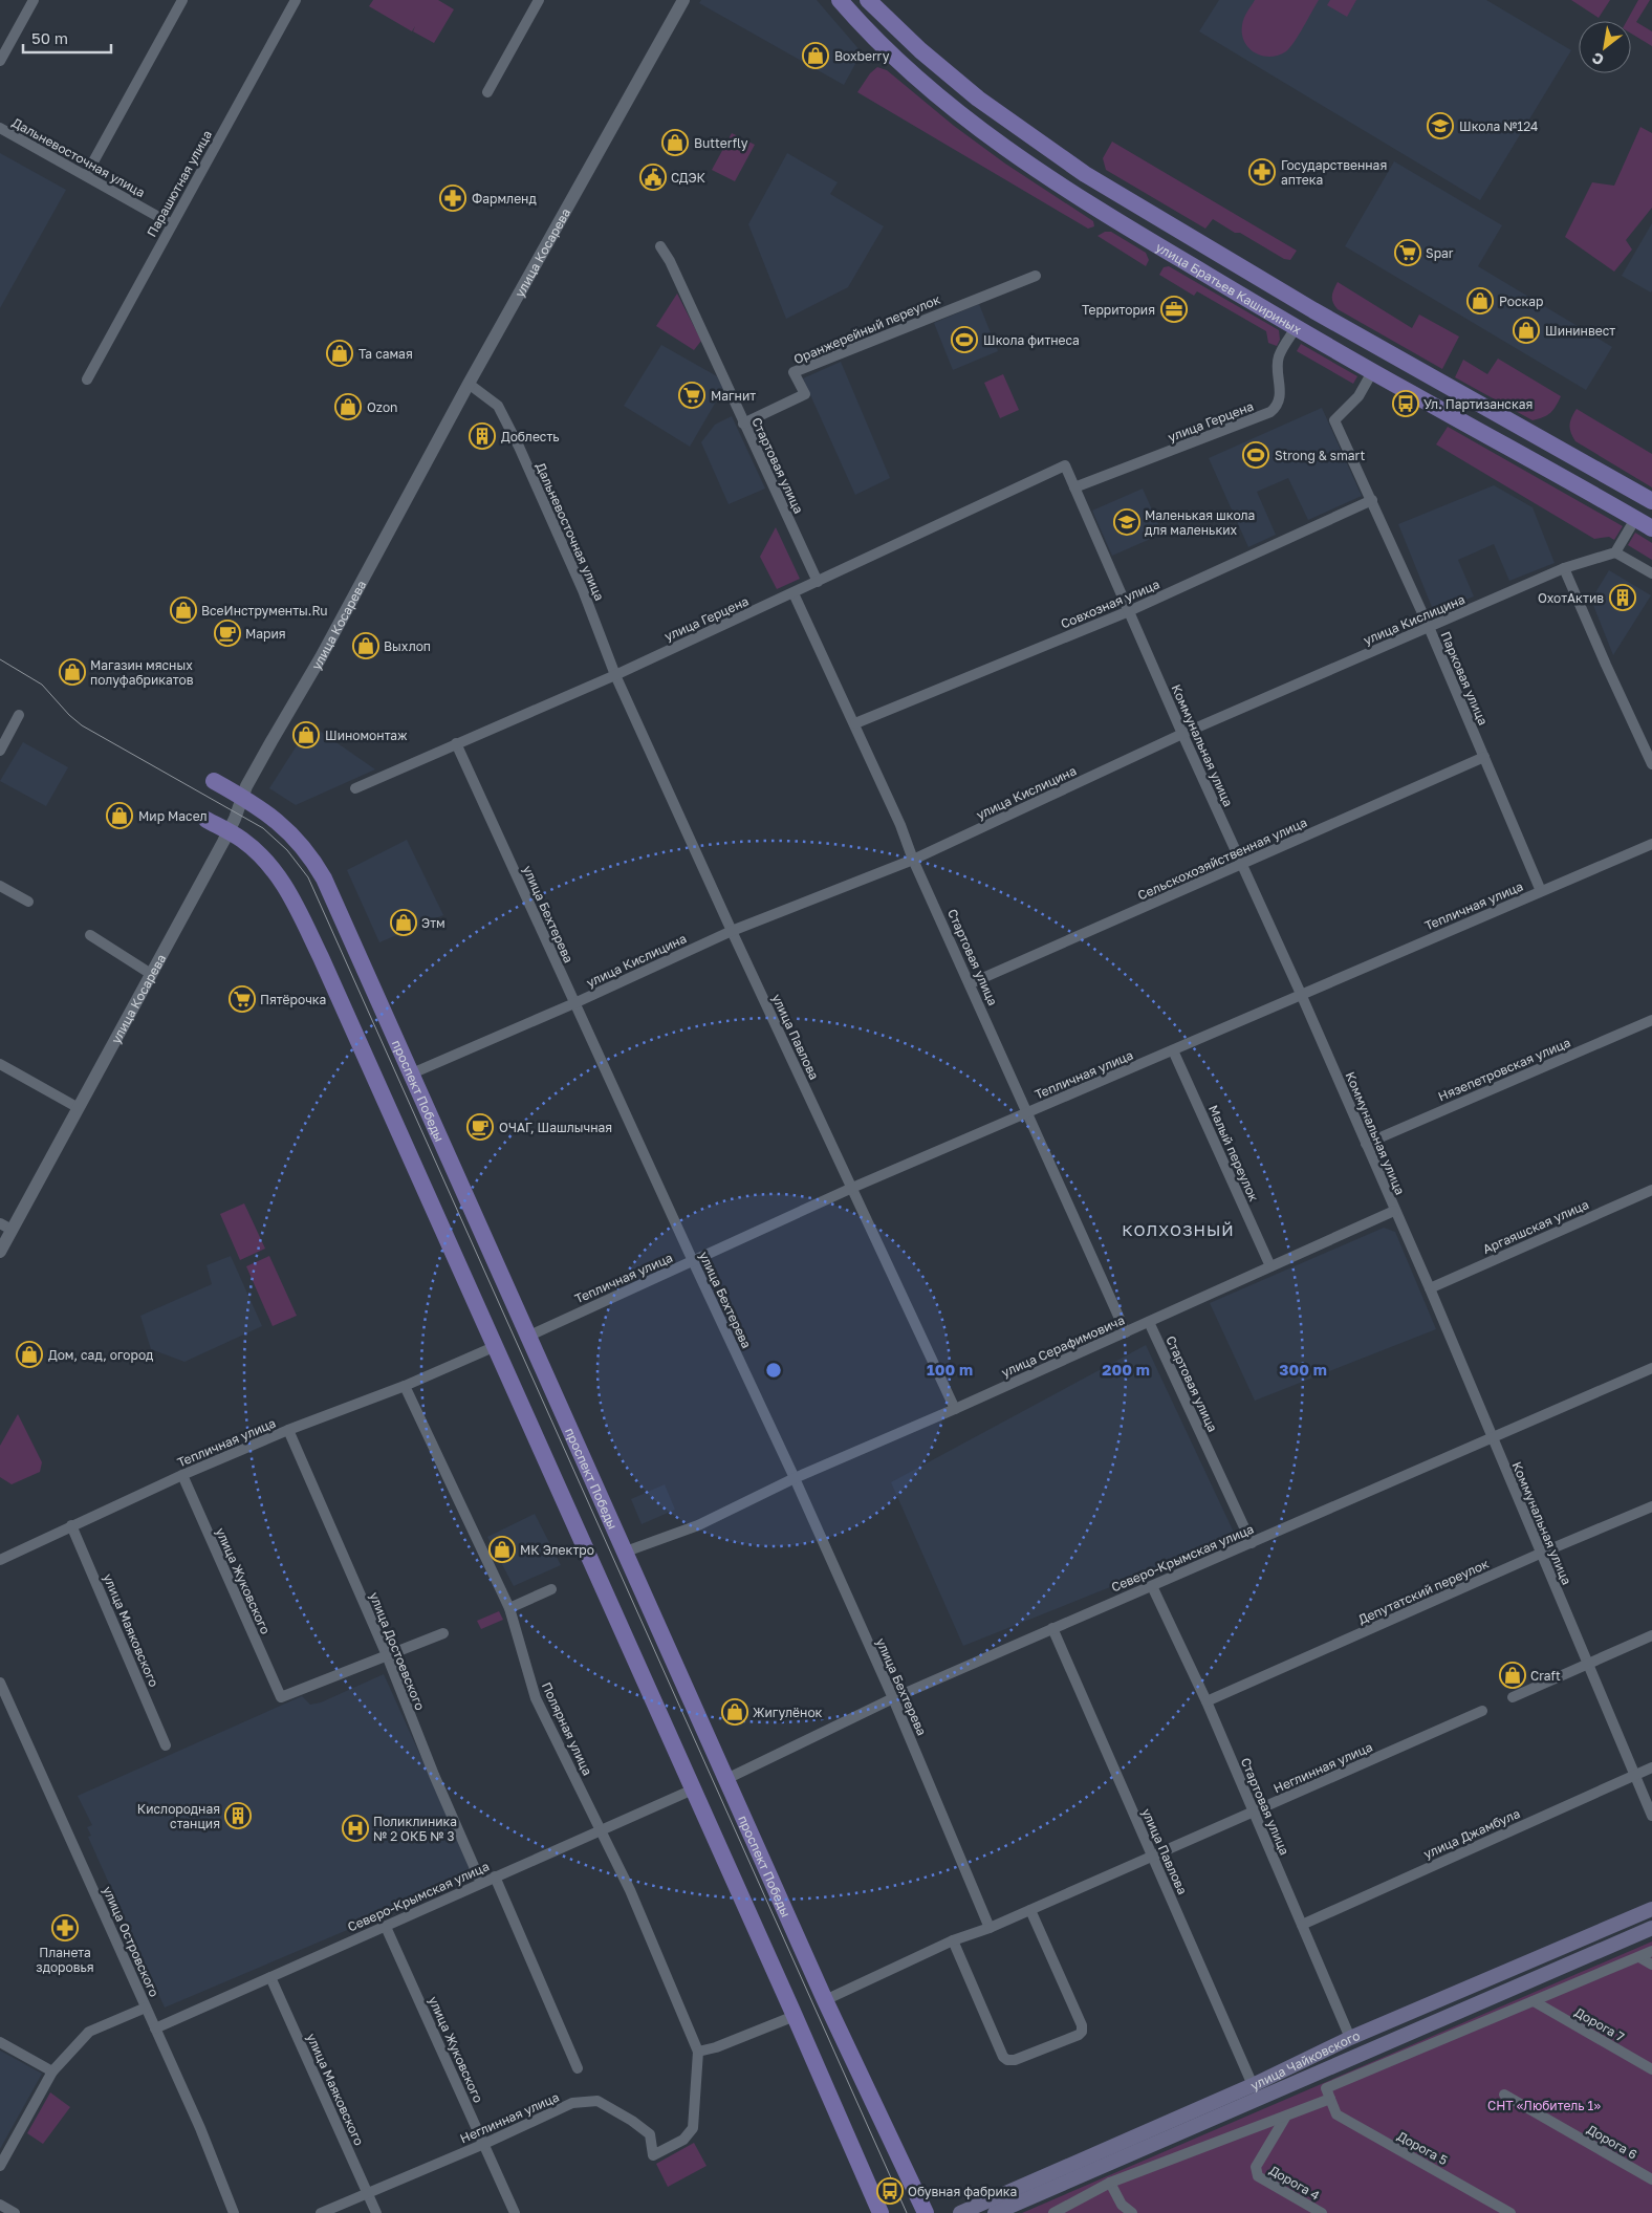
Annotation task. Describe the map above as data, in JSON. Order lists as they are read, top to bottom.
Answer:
{
  "streets": {
    "main road": ["улица Братьев Кашириных", "проспект Победы", "улица Чайковского"],
    "street": [
      "Дальневосточная улица",
      "Парашютная улица",
      "улица Косарева",
      "Оранжерейный переулок",
      "улица Герцена",
      "Стартовая улица",
      "Совхозная улица",
      "улица Кислицина",
      "Парковая улица",
      "Коммунальная улица",
      "Сельскохозяйственная улица",
      "Тепличная улица",
      "улица Бехтерева",
      "улица Павлова",
      "Нязепетровская улица",
      "Малый переулок",
      "Аргаяшская улица",
      "улица Серафимовича",
      "Северо-Крымская улица",
      "улица Жуковского",
      "Депутатский переулок",
      "улица Маяковского",
      "улица Достоевского",
      "Полярная улица",
      "Неглинная улица",
      "улица Джамбула",
      "улица Островского",
      "Дорога 7",
      "Дорога 6",
      "Дорога 5",
      "Дорога 4"
    ]
  },
  "crossings": [
    ["Дальневосточная улица", "Парашютная улица"],
    ["Дальневосточная улица", "улица Косарева"],
    ["Дальневосточная улица", "улица Герцена"],
    ["Дальневосточная улица", "улица Павлова"],
    ["улица Косарева", "проспект Победы"],
    ["улица Братьев Кашириных", "улица Герцена"],
    ["улица Братьев Кашириных", "Парковая улица"],
    ["Оранжерейный переулок", "Стартовая улица"],
    ["улица Герцена", "Стартовая улица"],
    ["улица Герцена", "Коммунальная улица"],
    ["улица Герцена", "улица Бехтерева"],
    ["улица Герцена", "улица Павлова"],
    ["Стартовая улица", "Совхозная улица"],
    ["Стартовая улица", "улица Кислицина"],
    ["Стартовая улица", "Сельскохозяйственная улица"],
    ["Стартовая улица", "Тепличная улица"],
    ["Стартовая улица", "улица Серафимовича"],
    ["Стартовая улица", "Северо-Крымская улица"],
    ["Стартовая улица", "Депутатский переулок"],
    ["Стартовая улица", "Неглинная улица"],
    ["Стартовая улица", "улица Джамбула"],
    ["Стартовая улица", "улица Чайковского"],
    ["Совхозная улица", "Парковая улица"],
    ["Совхозная улица", "Коммунальная улица"],
    ["улица Кислицина", "Парковая улица"],
    ["улица Кислицина", "Коммунальная улица"],
    ["улица Кислицина", "улица Бехтерева"],
    ["улица Кислицина", "улица Павлова"],
    ["улица Кислицина", "проспект Победы"],
    ["Парковая улица", "Сельскохозяйственная улица"],
    ["Парковая улица", "Тепличная улица"],
    ["Коммунальная улица", "Сельскохозяйственная улица"],
    ["Коммунальная улица", "Тепличная улица"],
    ["Коммунальная улица", "Нязепетровская улица"],
    ["Коммунальная улица", "Аргаяшская улица"],
    ["Коммунальная улица", "улица Серафимовича"],
    ["Коммунальная улица", "Северо-Крымская улица"],
    ["Коммунальная улица", "Депутатский переулок"],
    ["Коммунальная улица", "улица Джамбула"],
    ["Тепличная улица", "улица Бехтерева"],
    ["Тепличная улица", "улица Павлова"],
    ["Тепличная улица", "проспект Победы"],
    ["Тепличная улица", "Малый переулок"],
    ["Тепличная улица", "улица Жуковского"],
    ["Тепличная улица", "улица Маяковского"],
    ["Тепличная улица", "улица Достоевского"],
    ["Тепличная улица", "Полярная улица"],
    ["улица Бехтерева", "улица Серафимовича"],
    ["улица Бехтерева", "Северо-Крымская улица"],
    ["улица Бехтерева", "Неглинная улица"],
    ["улица Павлова", "улица Серафимовича"],
    ["улица Павлова", "Северо-Крымская улица"],
    ["улица Павлова", "Неглинная улица"],
    ["улица Павлова", "улица Чайковского"],
    ["проспект Победы", "улица Серафимовича"],
    ["проспект Победы", "Северо-Крымская улица"],
    ["проспект Победы", "Неглинная улица"],
    ["Малый переулок", "улица Серафимовича"],
    ["Северо-Крымская улица", "улица Жуковского"],
    ["Северо-Крымская улица", "улица Маяковского"],
    ["Северо-Крымская улица", "улица Достоевского"],
    ["Северо-Крымская улица", "Полярная улица"],
    ["Северо-Крымская улица", "улица Островского"],
    ["улица Жуковского", "улица Достоевского"],
    ["улица Жуковского", "Неглинная улица"],
    ["улица Маяковского", "Неглинная улица"],
    ["Полярная улица", "Неглинная улица"]
  ],
  "districts": ["КОЛХОЗНЫЙ"],
  "parks": ["СНТ «Любитель 1»"],
  "places": {
    "shop": [
      "Boxberry",
      "Butterfly",
      "Роскар",
      "Шининвест",
      "Та самая",
      "Ozon",
      "ВсеИнструменты.Ru",
      "Выхлоп",
      "Магазин мясных полуфабрикатов",
      "Шиномонтаж",
      "Мир Масел",
      "Этм",
      "Дом, сад, огород",
      "МК Электро",
      "Craft",
      "Жигулёнок"
    ],
    "school or university": ["Школа №124", "Маленькая школа для маленьких"],
    "pharmacy": ["Государственная аптека", "Фармленд", "Планета здоровья"],
    "public building": ["СДЭК"],
    "supermarket": ["Spar", "Магнит", "Пятёрочка"],
    "office": ["Территория"],
    "sports": ["Школа фитнеса", "Strong & smart"],
    "bus stop": ["Ул. Партизанская", "Обувная фабрика"],
    "building": ["Доблесть", "ОхотАктив", "Кислородная станция"],
    "cafe": ["Мария", "ОЧАГ, Шашлычная"],
    "hospital": ["Поликлиника № 2 ОКБ № 3"]
  },
  "scale_bar": "50 m",
  "north": "bottom left",
  "rings": ["100 m", "200 m", "300 m"]
}
